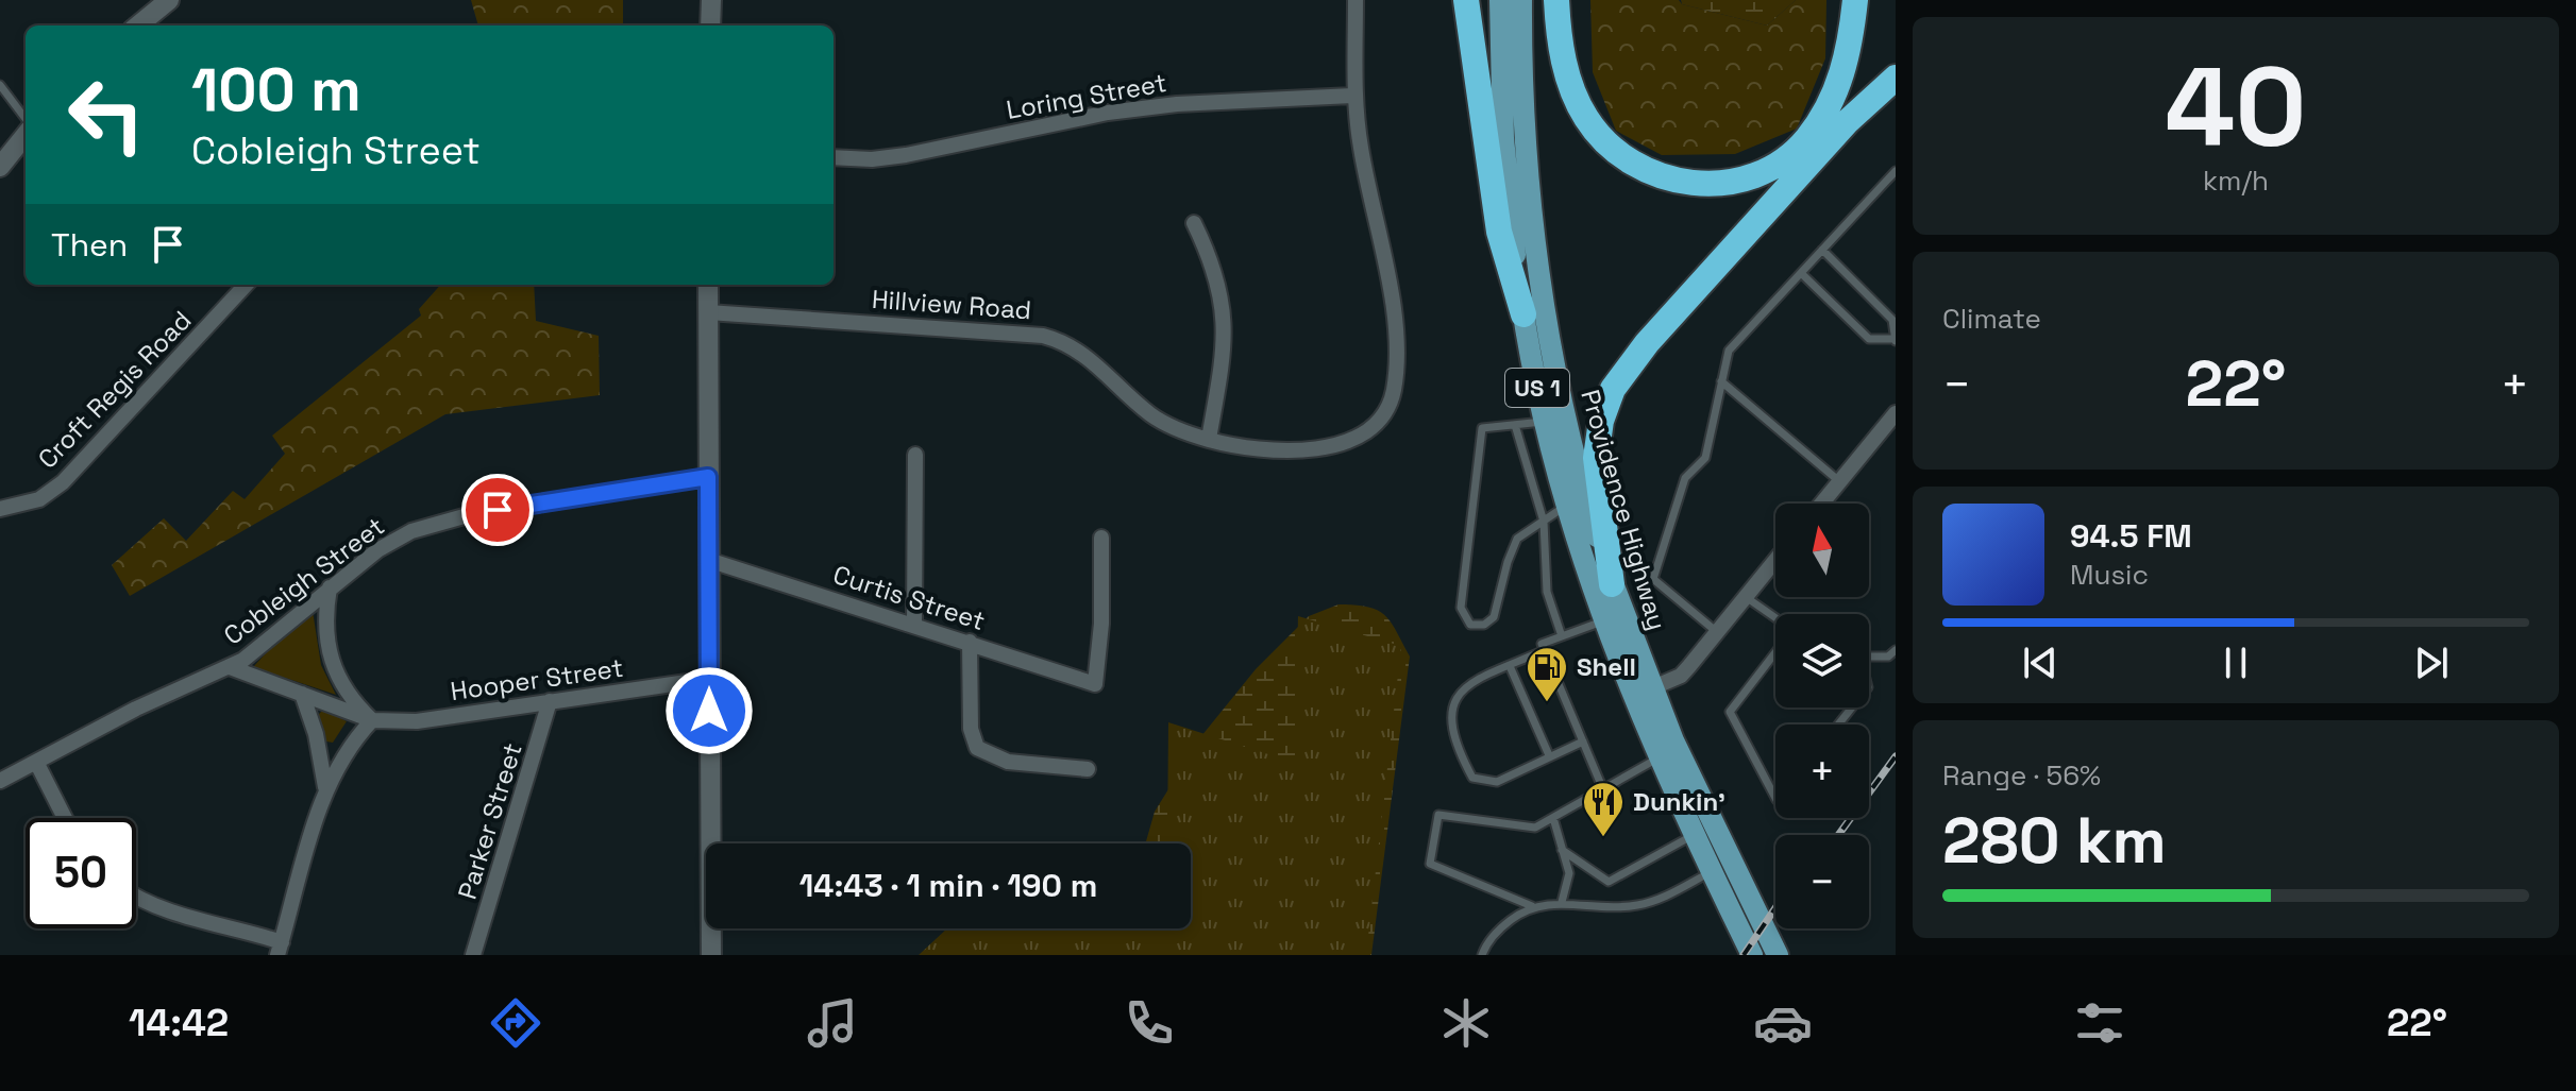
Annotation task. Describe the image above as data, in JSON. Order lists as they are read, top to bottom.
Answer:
{
  "streets": {
    "highway": ["US 1"],
    "main road": ["Providence Highway"],
    "street": [
      "Loring Street",
      "Hillview Road",
      "Croft Regis Road",
      "Cobleigh Street",
      "Curtis Street",
      "Hooper Street",
      "Parker Street"
    ]
  },
  "crossings": [
    ["Loring Street", "Hillview Road"],
    ["US 1", "Providence Highway"],
    ["Cobleigh Street", "Hooper Street"],
    ["Hooper Street", "Parker Street"]
  ],
  "places": {
    "fuel station": ["Shell"],
    "restaurant": ["Dunkin'"]
  },
  "north": "top",
  "page": {
    "tile": [
      ["40", "km/h"],
      "Climate",
      ["Range · 56%", "280 km"]
    ],
    "turn": ["100 m", "Cobleigh Street"],
    "then": "Then",
    "heat": ["−", "22°", "+"],
    "map_buttons": ["+", "−"],
    "song": ["94.5 FM", "Music"],
    "limit": "50",
    "trip": "14:43 · 1 min · 190 m",
    "tabs": ["14:42", "22°"]
  }
}
